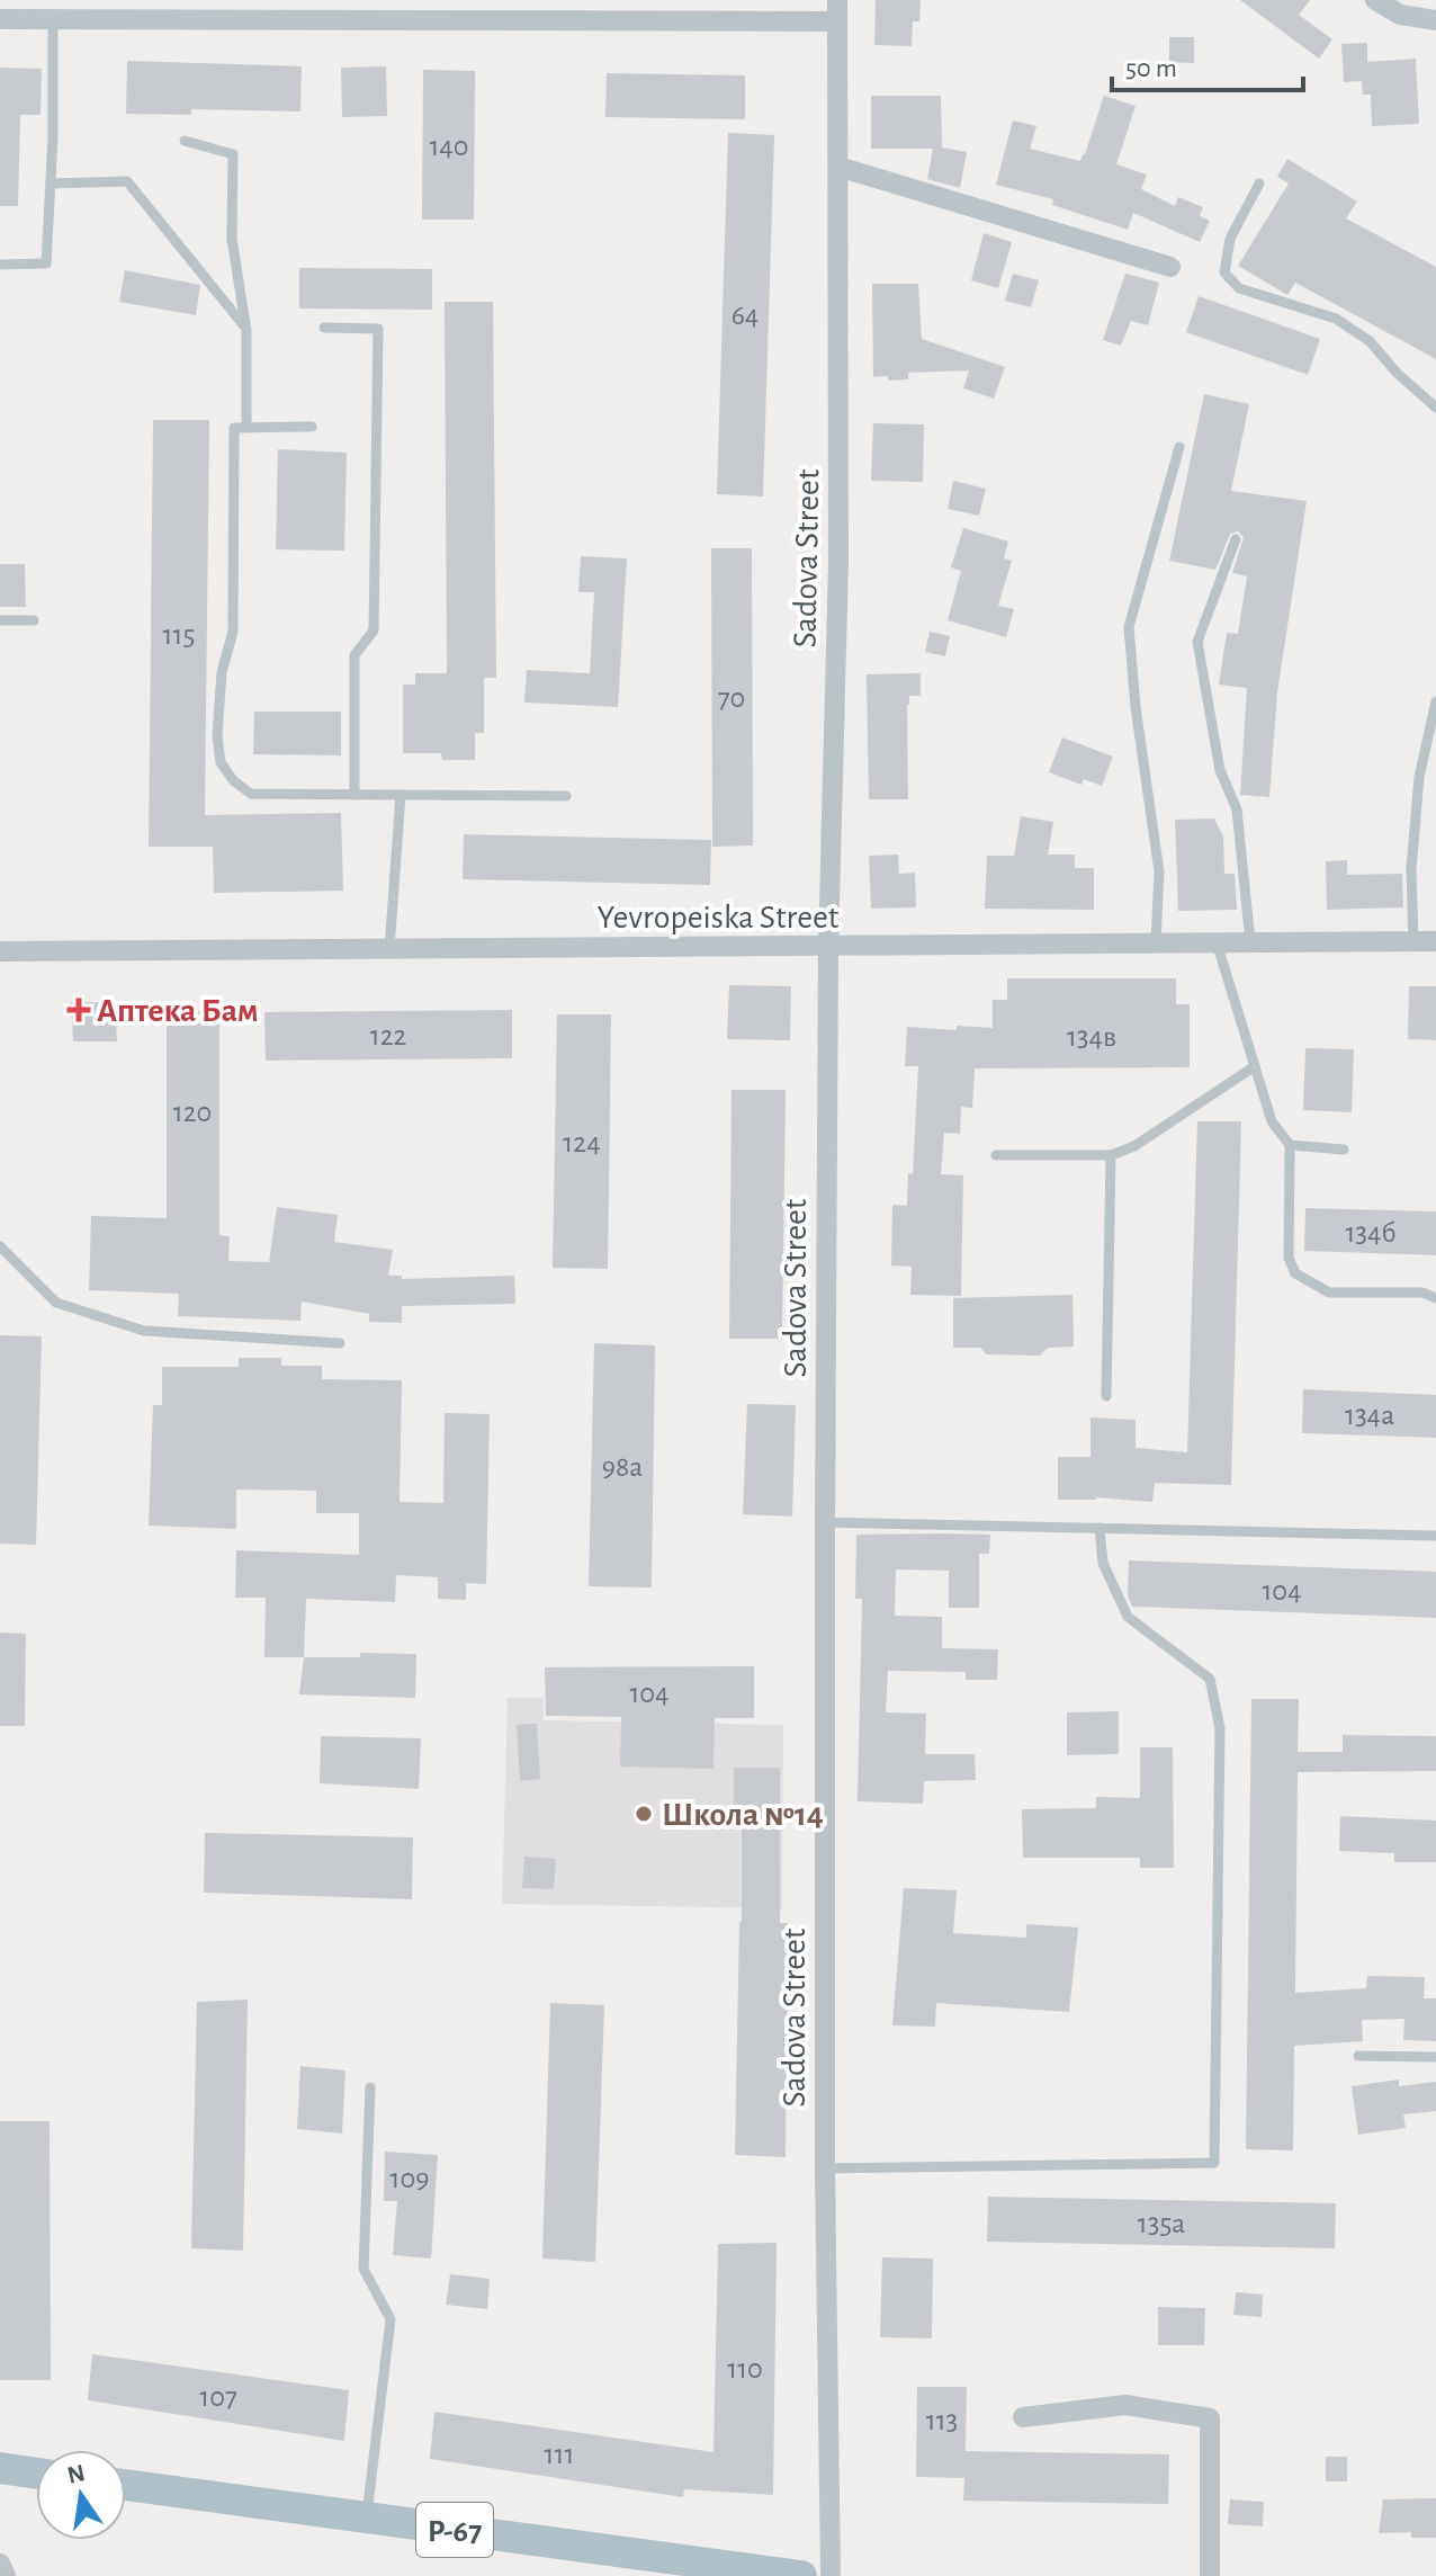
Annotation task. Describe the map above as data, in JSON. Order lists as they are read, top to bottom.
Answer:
{
  "streets": {
    "main road": ["Р-67"],
    "street": ["Sadova Street", "Yevropeiska Street"]
  },
  "crossings": [
    ["Sadova Street", "Yevropeiska Street"]
  ],
  "places": {
    "health": ["Аптека Бам"],
    "other": ["Школа №14"]
  },
  "house_numbers": [
    "140",
    "64",
    "115",
    "70",
    "122",
    "134в",
    "120",
    "124",
    "134б",
    "134а",
    "98а",
    "104",
    "104",
    "109",
    "135а",
    "110",
    "107",
    "113",
    "111"
  ],
  "scale_bar": "50 m",
  "north": "top"
}
